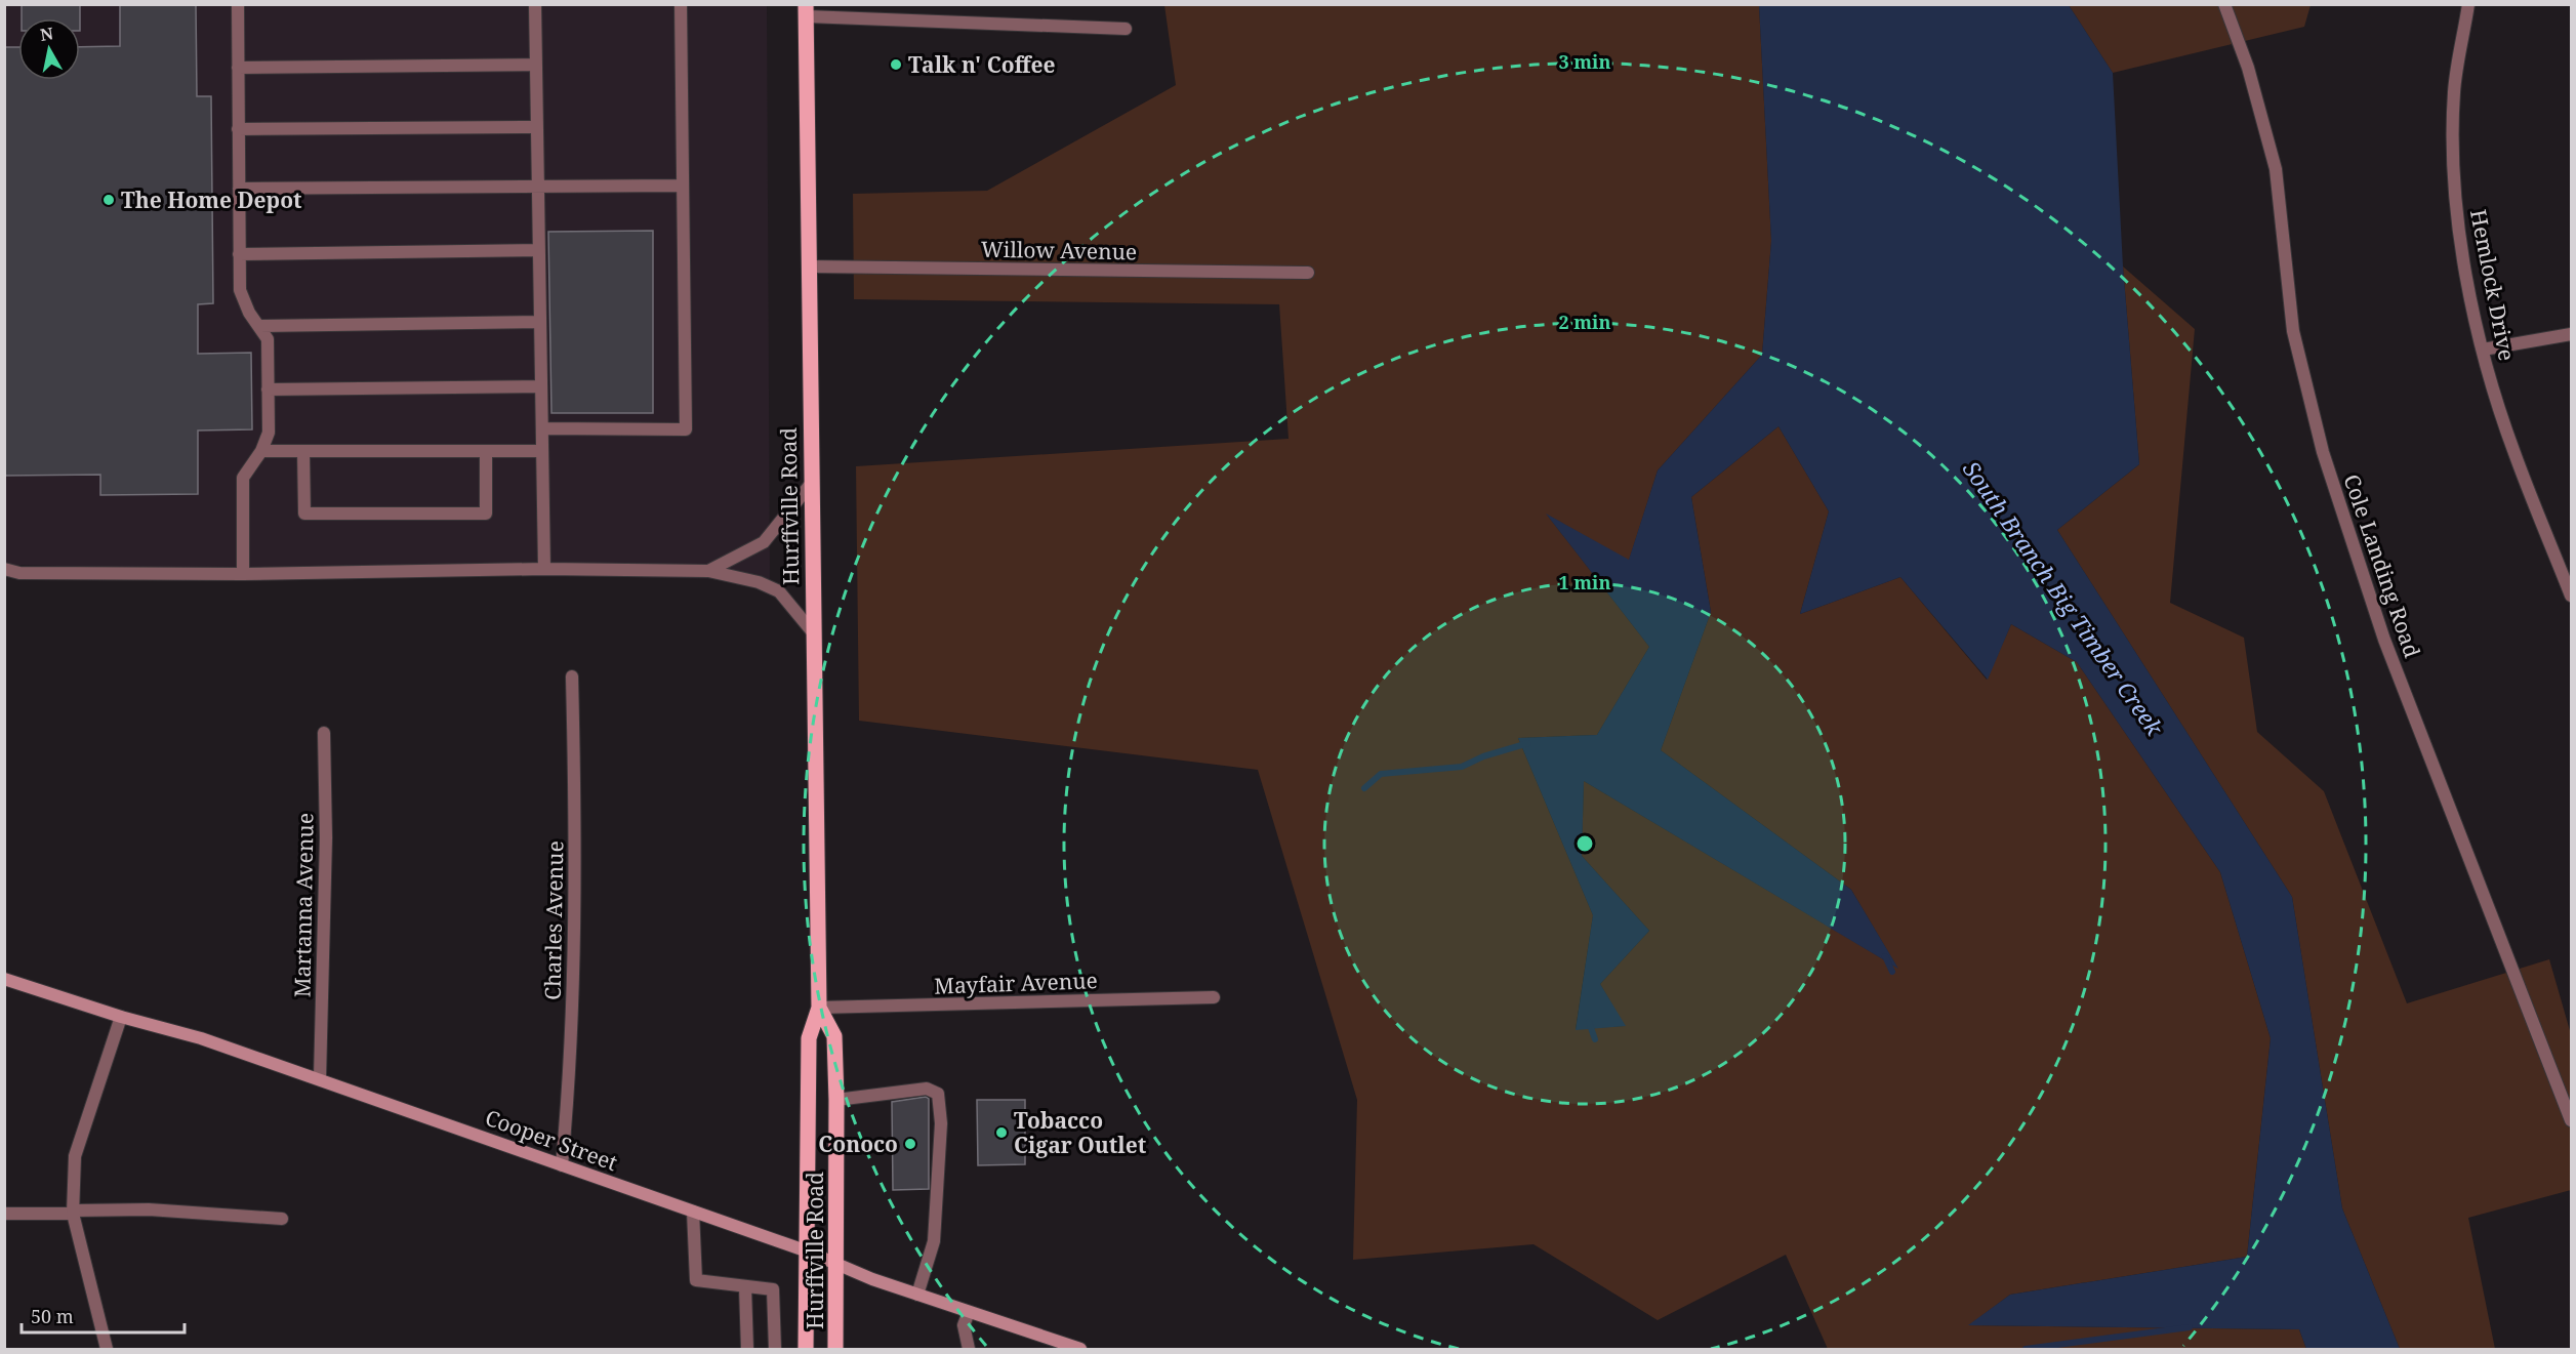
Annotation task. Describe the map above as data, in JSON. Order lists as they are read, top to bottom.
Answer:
{
  "streets": {
    "main road": ["Hurffville Road", "Cooper Street"],
    "street": [
      "Willow Avenue",
      "Hemlock Drive",
      "Cole Landing Road",
      "Martanna Avenue",
      "Charles Avenue",
      "Mayfair Avenue"
    ]
  },
  "crossings": [
    ["Willow Avenue", "Hurffville Road"],
    ["Hurffville Road", "Mayfair Avenue"],
    ["Hurffville Road", "Cooper Street"],
    ["Martanna Avenue", "Cooper Street"],
    ["Charles Avenue", "Cooper Street"]
  ],
  "water": ["South Branch Big Timber Creek"],
  "places": [
    "Talk n' Coffee",
    "The Home Depot",
    "Tobacco Cigar Outlet",
    "Conoco"
  ],
  "scale_bar": "50 m",
  "north": "top",
  "rings": ["3 min", "2 min", "1 min"]
}
